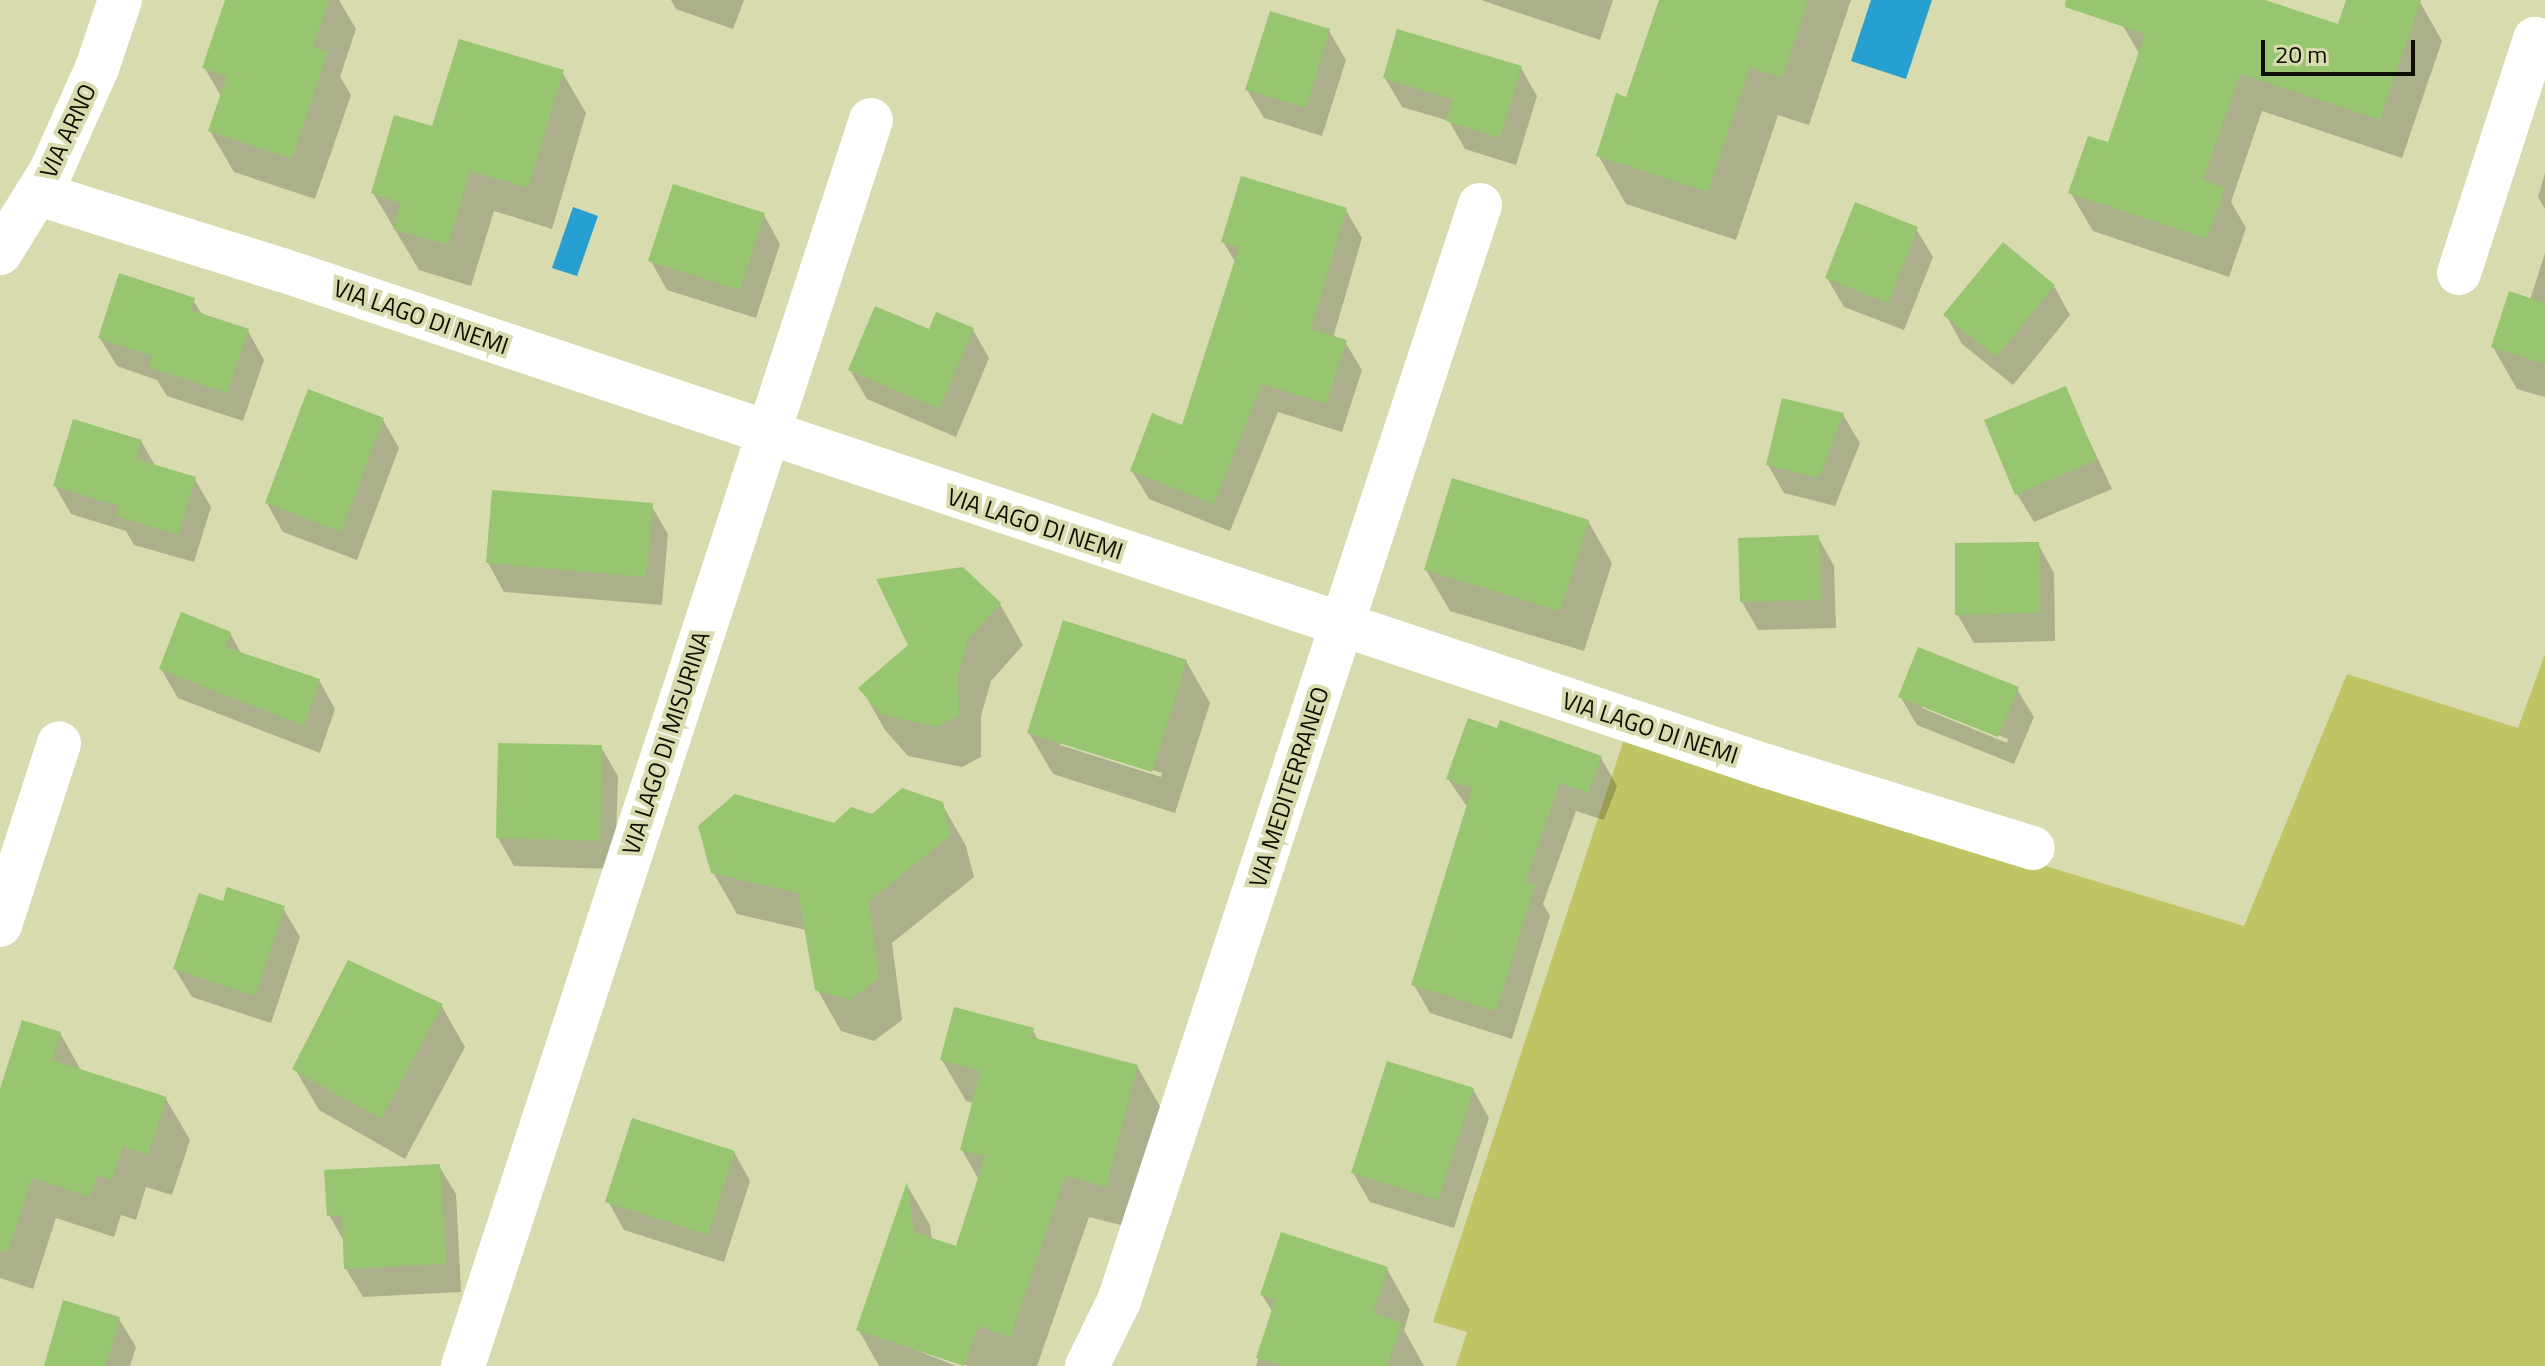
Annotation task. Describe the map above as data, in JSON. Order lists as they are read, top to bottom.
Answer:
{
  "streets": {
    "street": [
      "VIA ARNO",
      "VIA LAGO DI NEMI",
      "VIA LAGO DI MISURINA",
      "VIA MEDITERRANEO"
    ]
  },
  "crossings": [
    ["VIA ARNO", "VIA LAGO DI NEMI"],
    ["VIA LAGO DI NEMI", "VIA LAGO DI MISURINA"],
    ["VIA LAGO DI NEMI", "VIA MEDITERRANEO"]
  ],
  "scale_bar": "20 m"
}
